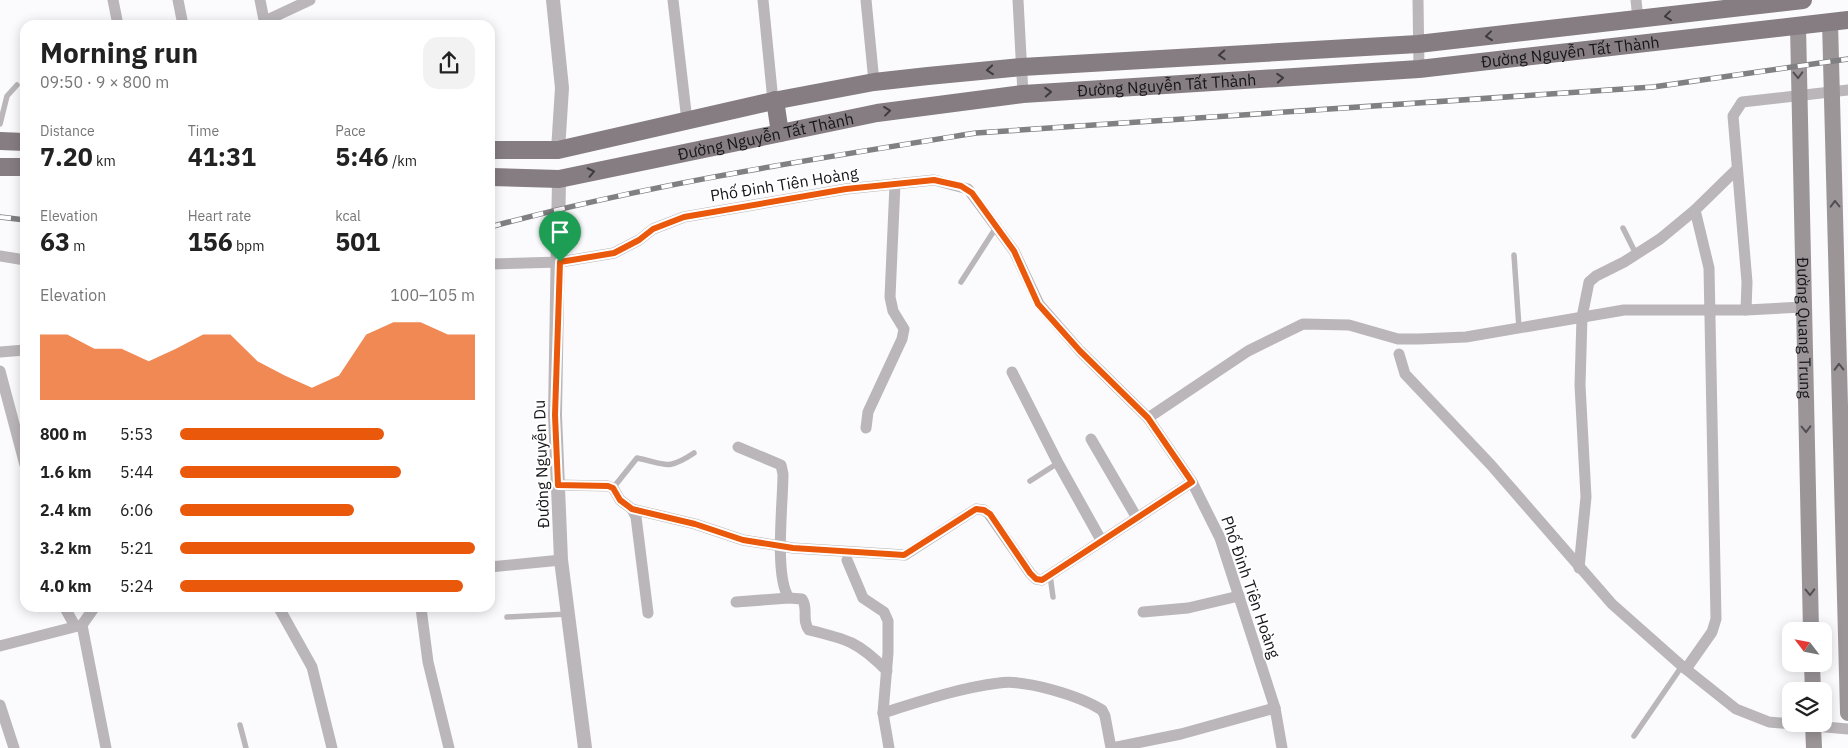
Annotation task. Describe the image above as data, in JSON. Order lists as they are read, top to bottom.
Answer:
{
  "streets": {
    "main road": ["Đường Nguyễn Tất Thành", "Đường Quang Trung"],
    "street": ["Phố Đinh Tiên Hoàng", "Đường Nguyễn Du"]
  },
  "crossings": [
    ["Đường Nguyễn Tất Thành", "Đường Quang Trung"],
    ["Đường Nguyễn Tất Thành", "Đường Nguyễn Du"],
    ["Phố Đinh Tiên Hoàng", "Đường Nguyễn Du"]
  ],
  "north": "top left",
  "page": {
    "heading": ["Morning run", "09:50 · 9 × 800 m"],
    "stats": [
      ["Distance", "7.20 km"],
      ["Time", "41:31"],
      ["Pace", "5:46 /km"],
      ["Elevation", "63 m"],
      ["Heart rate", "156 bpm"],
      ["kcal", "501"]
    ],
    "chart": ["Elevation", "100–105 m"],
    "list": [
      {
        "name": "800 m",
        "note": "5:53"
      },
      {
        "name": "1.6 km",
        "note": "5:44"
      },
      {
        "name": "2.4 km",
        "note": "6:06"
      },
      {
        "name": "3.2 km",
        "note": "5:21"
      },
      {
        "name": "4.0 km",
        "note": "5:24"
      }
    ]
  }
}
